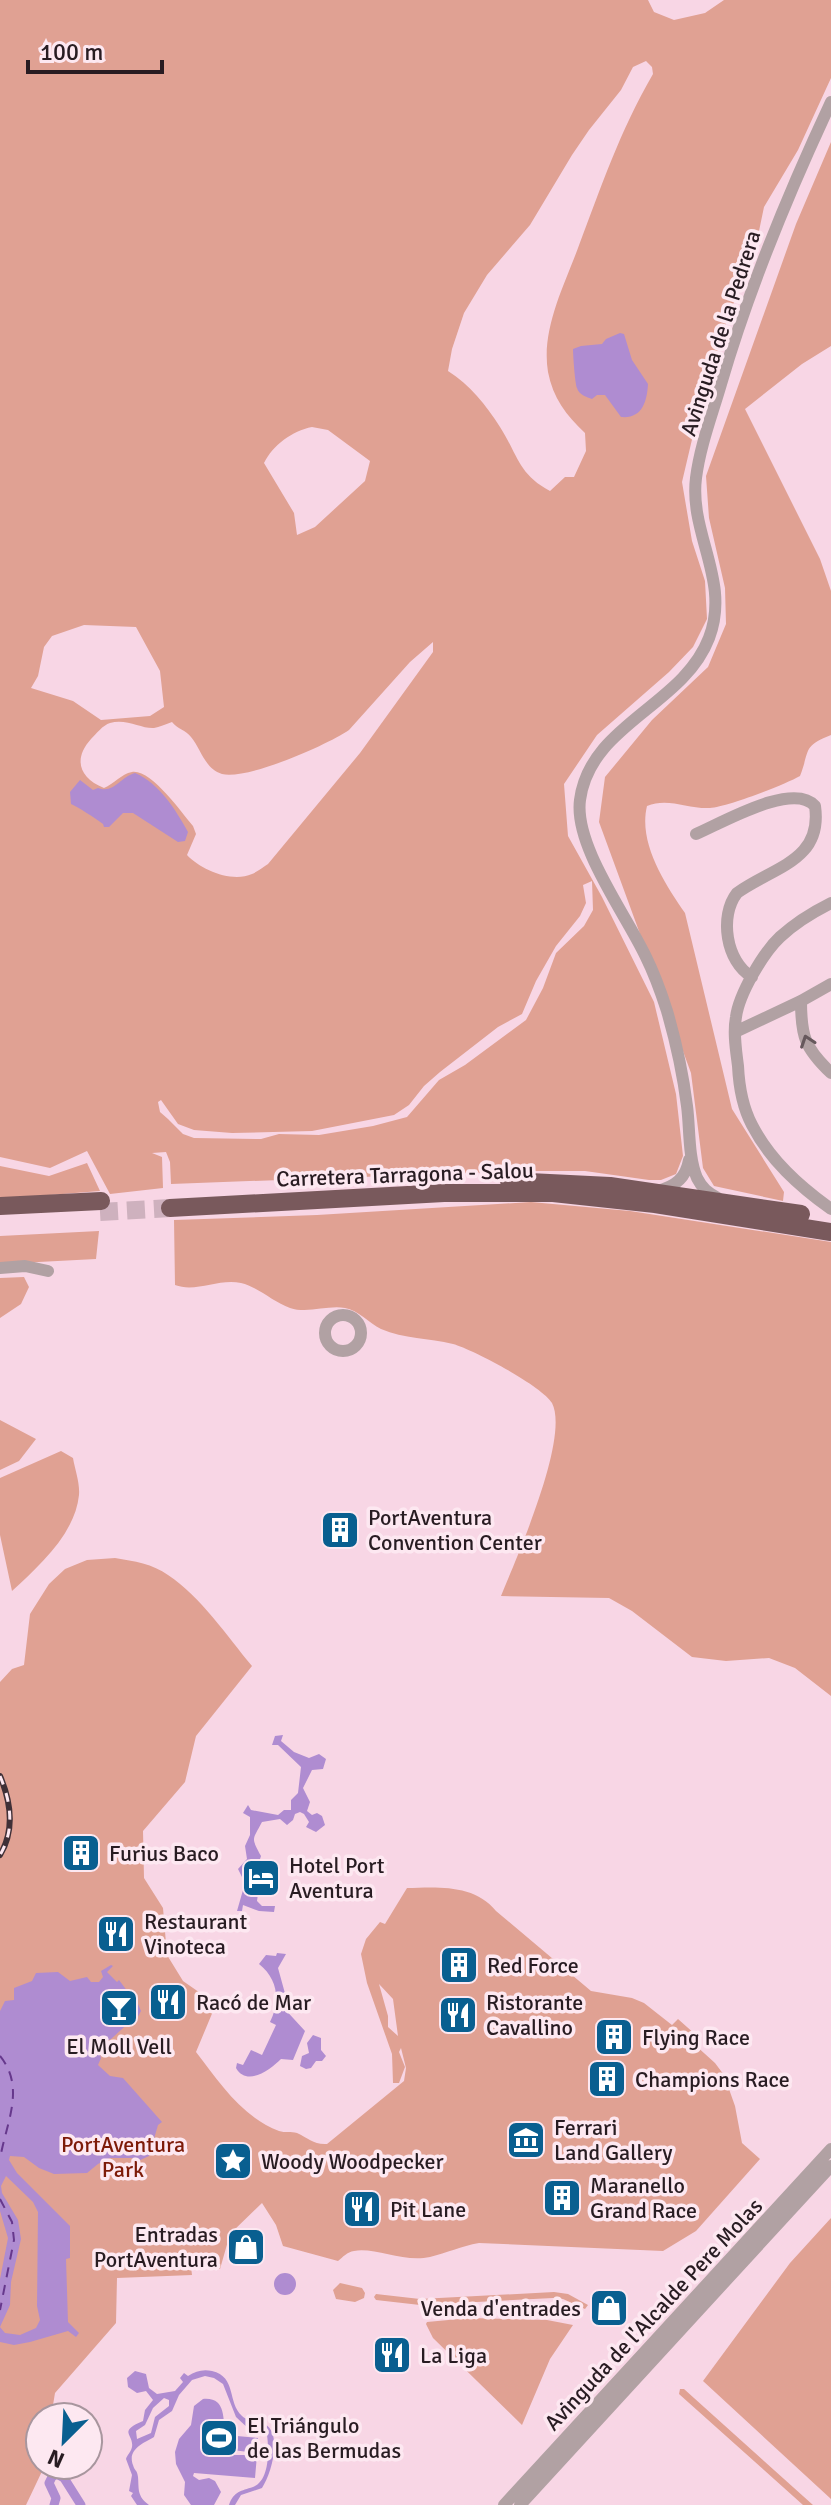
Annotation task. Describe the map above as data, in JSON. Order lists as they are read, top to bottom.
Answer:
{
  "streets": {
    "highway": ["Carretera Tarragona - Salou"],
    "street": ["Avinguda de la Pedrera", "Avinguda de l'Alcalde Pere Molas"]
  },
  "crossings": [
    ["Avinguda de la Pedrera", "Carretera Tarragona - Salou"]
  ],
  "parks": ["PortAventura Park"],
  "places": {
    "building": [
      "PortAventura Convention Center",
      "Furius Baco",
      "Red Force",
      "Flying Race",
      "Champions Race",
      "Maranello Grand Race"
    ],
    "hotel": ["Hotel Port Aventura"],
    "restaurant": [
      "Restaurant Vinoteca",
      "Racó de Mar",
      "Ristorante Cavallino",
      "Pit Lane",
      "La Liga"
    ],
    "bar": ["El Moll Vell"],
    "museum": ["Ferrari Land Gallery"],
    "place": ["Woody Woodpecker"],
    "shop": ["Entradas PortAventura", "Venda d'entrades"],
    "sports": ["El Triángulo de las Bermudas"]
  },
  "scale_bar": "100 m",
  "north": "bottom left"
}
